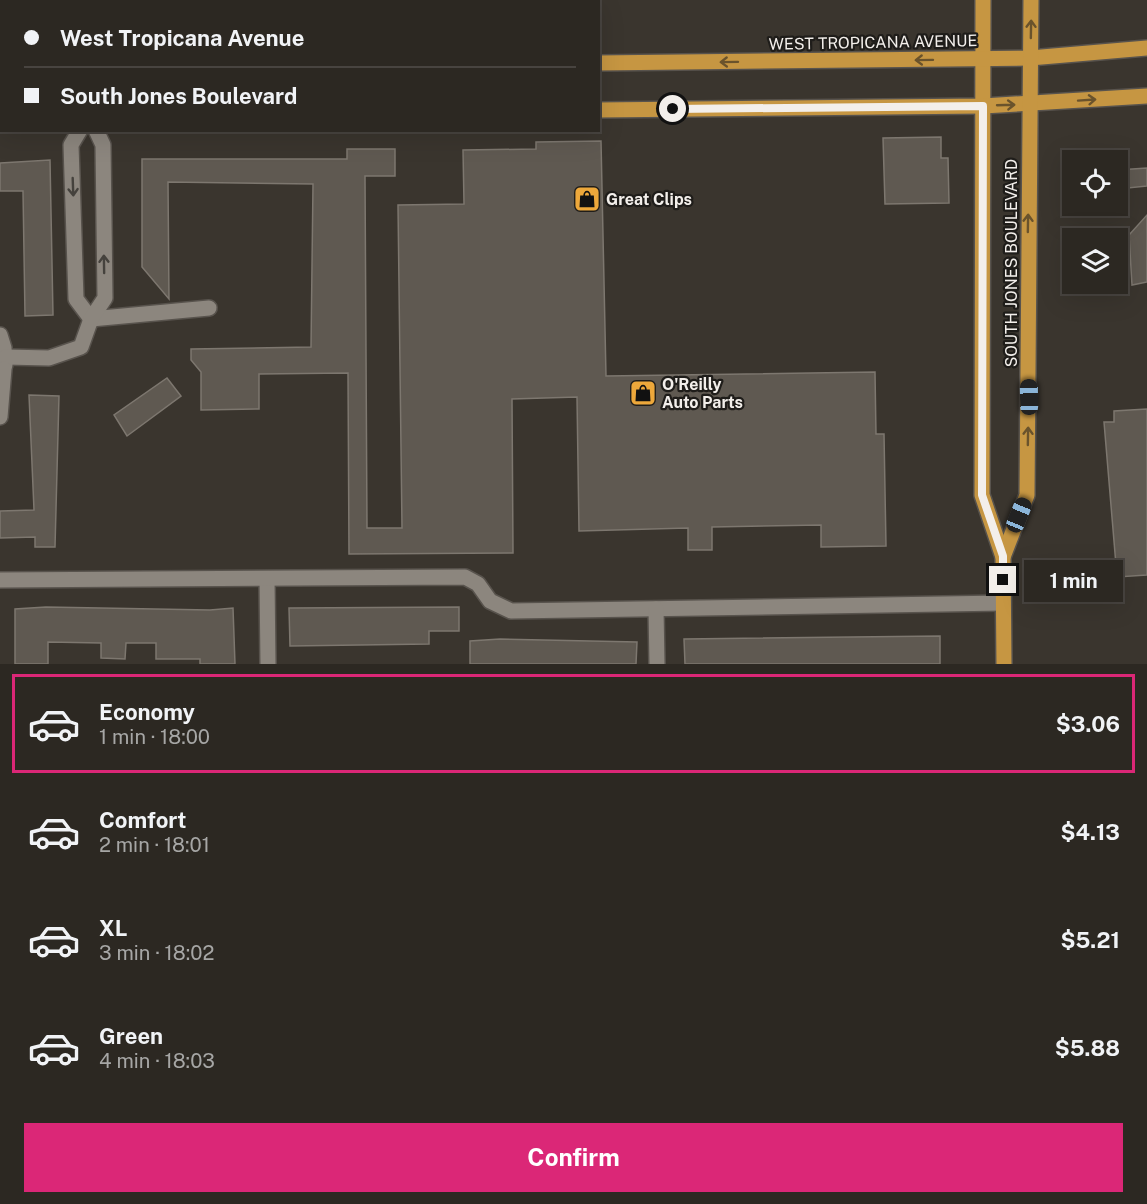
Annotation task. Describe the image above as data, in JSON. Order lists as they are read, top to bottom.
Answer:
{
  "streets": {
    "main road": ["WEST TROPICANA AVENUE", "SOUTH JONES BOULEVARD"]
  },
  "crossings": [
    ["WEST TROPICANA AVENUE", "SOUTH JONES BOULEVARD"]
  ],
  "places": {
    "shop": ["Great Clips", "O'Reilly Auto Parts"]
  },
  "page": {
    "banner": ["West Tropicana Avenue", "South Jones Boulevard"],
    "bubble": "1 min",
    "list": [
      {
        "name": "Economy",
        "note": "1 min · 18:00",
        "value": "$3.06"
      },
      {
        "name": "Comfort",
        "note": "2 min · 18:01",
        "value": "$4.13"
      },
      {
        "name": "XL",
        "note": "3 min · 18:02",
        "value": "$5.21"
      },
      {
        "name": "Green",
        "note": "4 min · 18:03",
        "value": "$5.88"
      }
    ],
    "buttons": "Confirm"
  }
}
